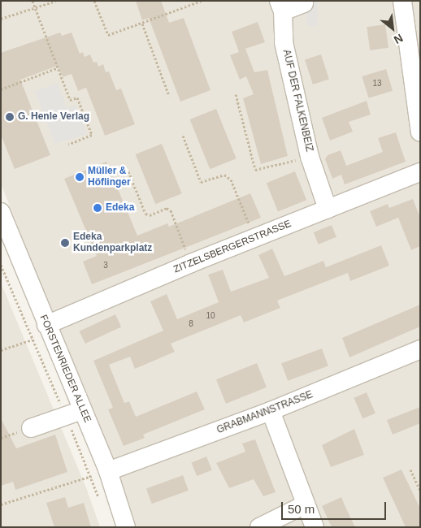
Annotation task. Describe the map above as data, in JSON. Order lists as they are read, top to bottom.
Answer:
{
  "streets": {
    "street": [
      "AUF DER FALKENBEIZ",
      "ZITZELSBERGERSTRASSE",
      "FORSTENRIEDER ALLEE",
      "GRABMANNSTRASSE"
    ]
  },
  "crossings": [
    ["AUF DER FALKENBEIZ", "ZITZELSBERGERSTRASSE"],
    ["ZITZELSBERGERSTRASSE", "FORSTENRIEDER ALLEE"],
    ["FORSTENRIEDER ALLEE", "GRABMANNSTRASSE"]
  ],
  "places": [
    "G. Henle Verlag",
    "Müller & Höflinger",
    "Edeka",
    "Edeka Kundenparkplatz"
  ],
  "house_numbers": [
    "13",
    "3",
    "10",
    "8"
  ],
  "scale_bar": "50 m",
  "north": "bottom right"
}
